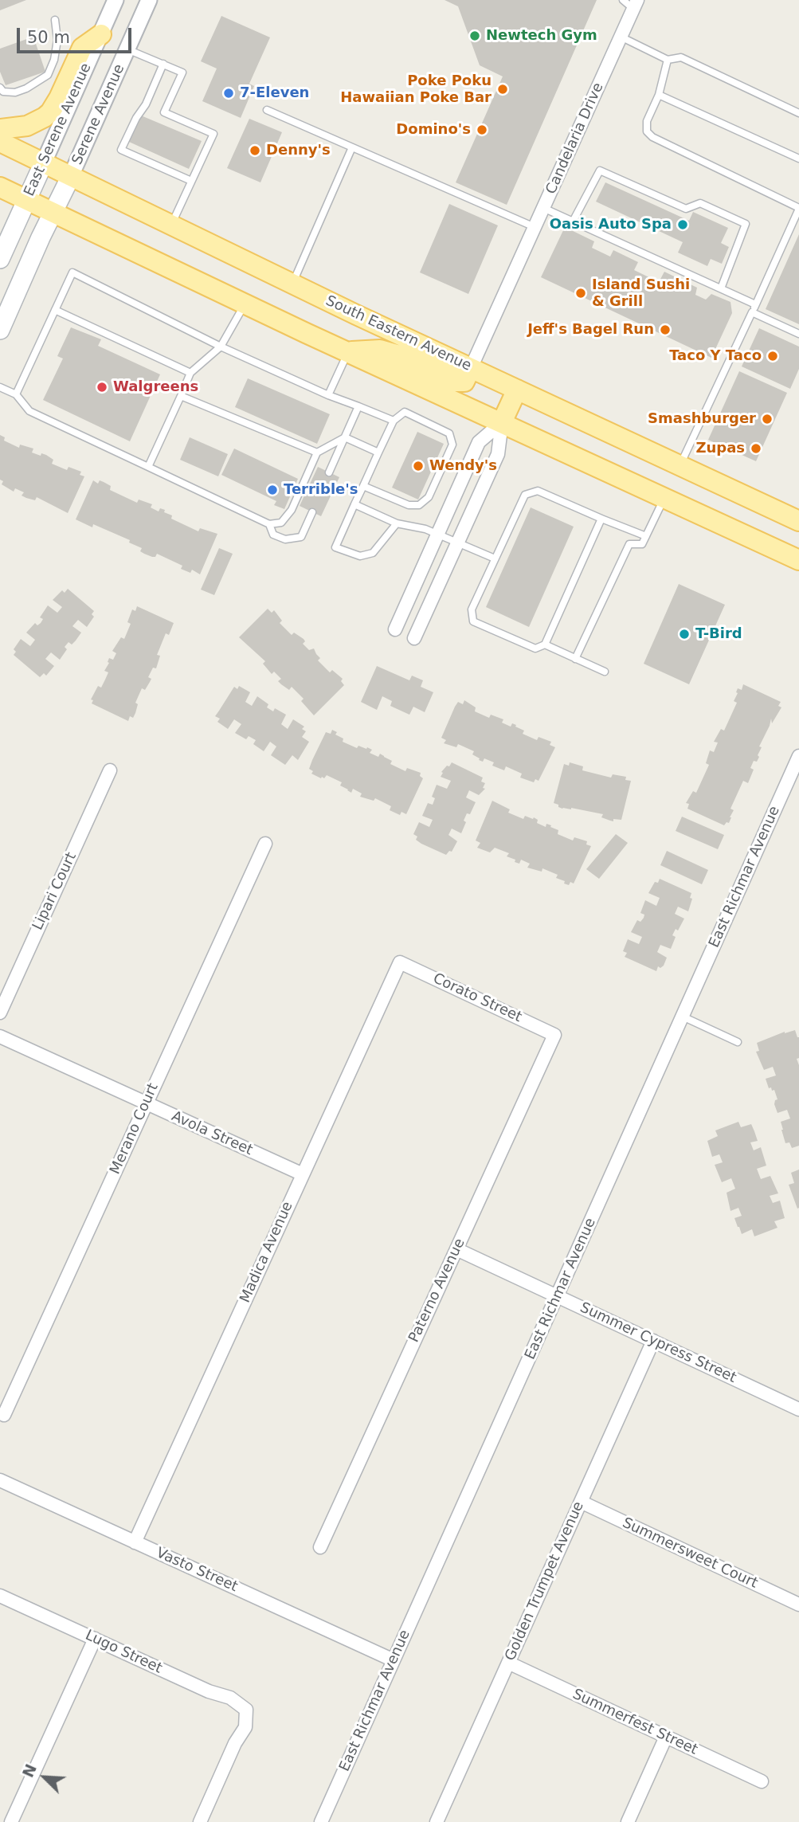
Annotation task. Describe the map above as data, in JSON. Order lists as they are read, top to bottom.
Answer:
{
  "streets": {
    "main road": ["Serene Avenue", "East Serene Avenue", "South Eastern Avenue"],
    "street": [
      "Candelaria Drive",
      "East Richmar Avenue",
      "Lipari Court",
      "Corato Street",
      "Merano Court",
      "Avola Street",
      "Madica Avenue",
      "Paterno Avenue",
      "Summer Cypress Street",
      "Summersweet Court",
      "Vasto Street",
      "Golden Trumpet Avenue",
      "Lugo Street",
      "Summerfest Street"
    ]
  },
  "crossings": [
    ["Serene Avenue", "South Eastern Avenue"],
    ["East Serene Avenue", "South Eastern Avenue"],
    ["Candelaria Drive", "South Eastern Avenue"],
    ["East Richmar Avenue", "Summer Cypress Street"],
    ["East Richmar Avenue", "Vasto Street"],
    ["Corato Street", "Madica Avenue"],
    ["Corato Street", "Paterno Avenue"],
    ["Merano Court", "Avola Street"],
    ["Avola Street", "Madica Avenue"],
    ["Madica Avenue", "Vasto Street"],
    ["Paterno Avenue", "Summer Cypress Street"],
    ["Summer Cypress Street", "Golden Trumpet Avenue"],
    ["Summersweet Court", "Golden Trumpet Avenue"],
    ["Golden Trumpet Avenue", "Summerfest Street"]
  ],
  "places": [
    "Newtech Gym",
    "Poke Poku Hawaiian Poke Bar",
    "7-Eleven",
    "Domino's",
    "Denny's",
    "Oasis Auto Spa",
    "Island Sushi & Grill",
    "Jeff's Bagel Run",
    "Taco Y Taco",
    "Walgreens",
    "Smashburger",
    "Zupas",
    "Wendy's",
    "Terrible's",
    "T-Bird"
  ],
  "scale_bar": "50 m",
  "north": "top left"
}
